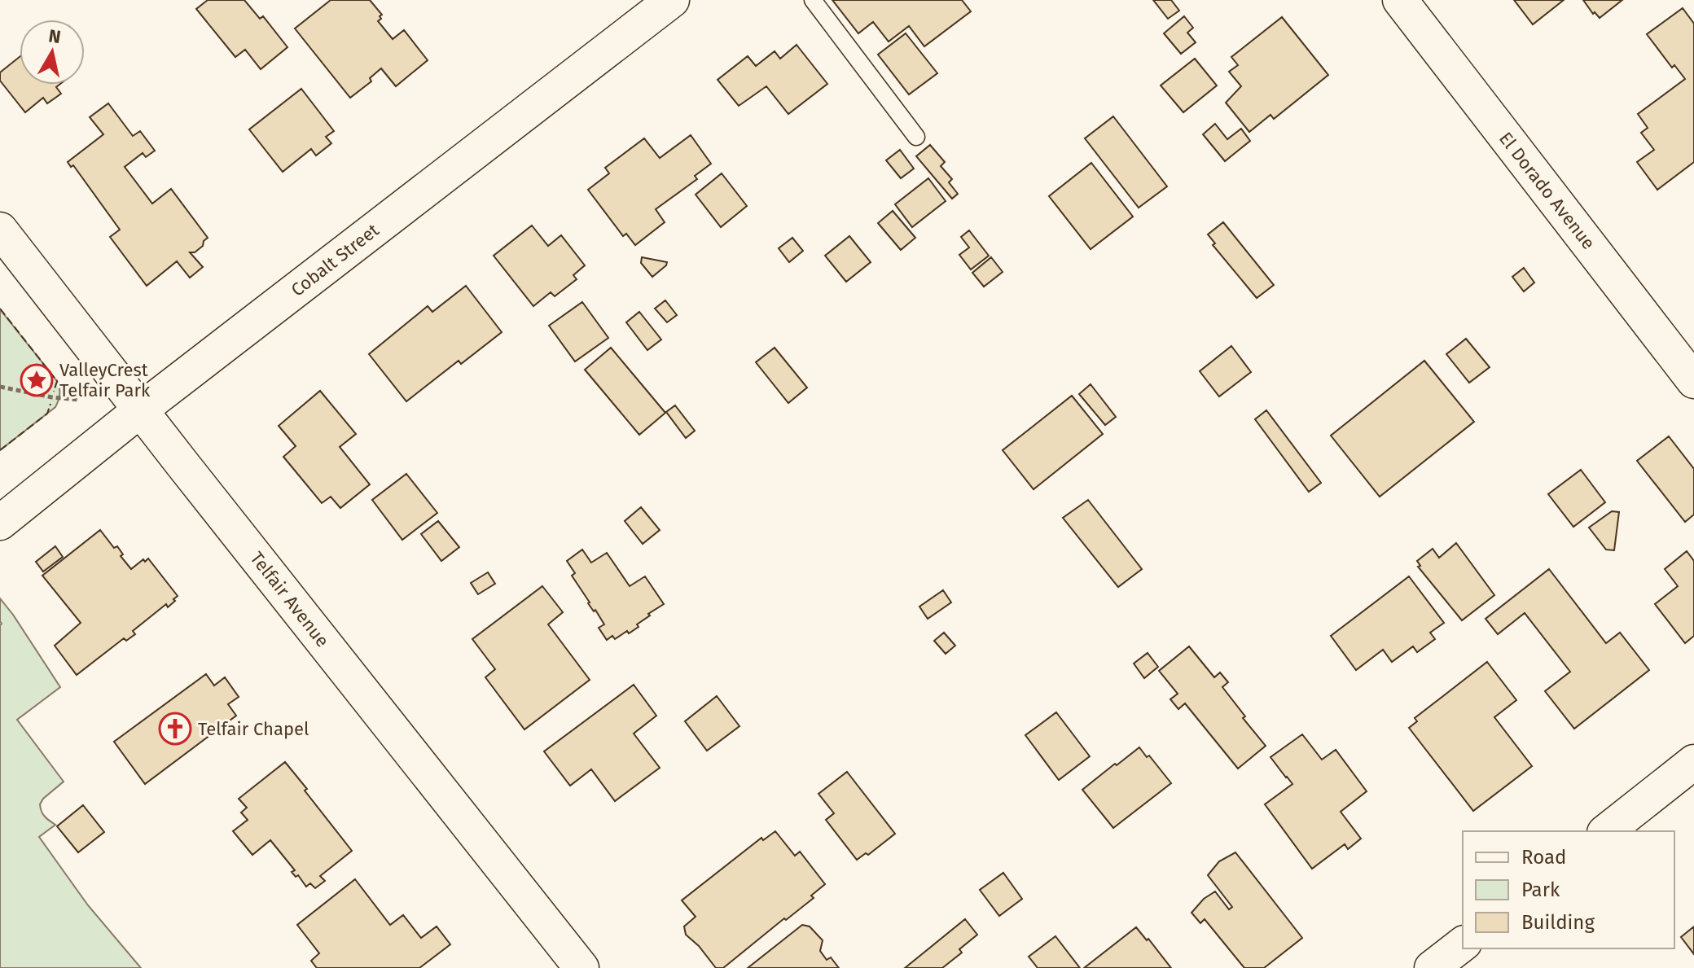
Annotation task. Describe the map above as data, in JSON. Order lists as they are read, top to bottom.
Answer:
{
  "streets": {
    "street": ["El Dorado Avenue", "Cobalt Street", "Telfair Avenue"]
  },
  "crossings": [
    ["Cobalt Street", "Telfair Avenue"]
  ],
  "places": {
    "place": ["ValleyCrest Telfair Park"],
    "church": ["Telfair Chapel"]
  },
  "legend": ["Road", "Park", "Building"],
  "north": "top"
}
